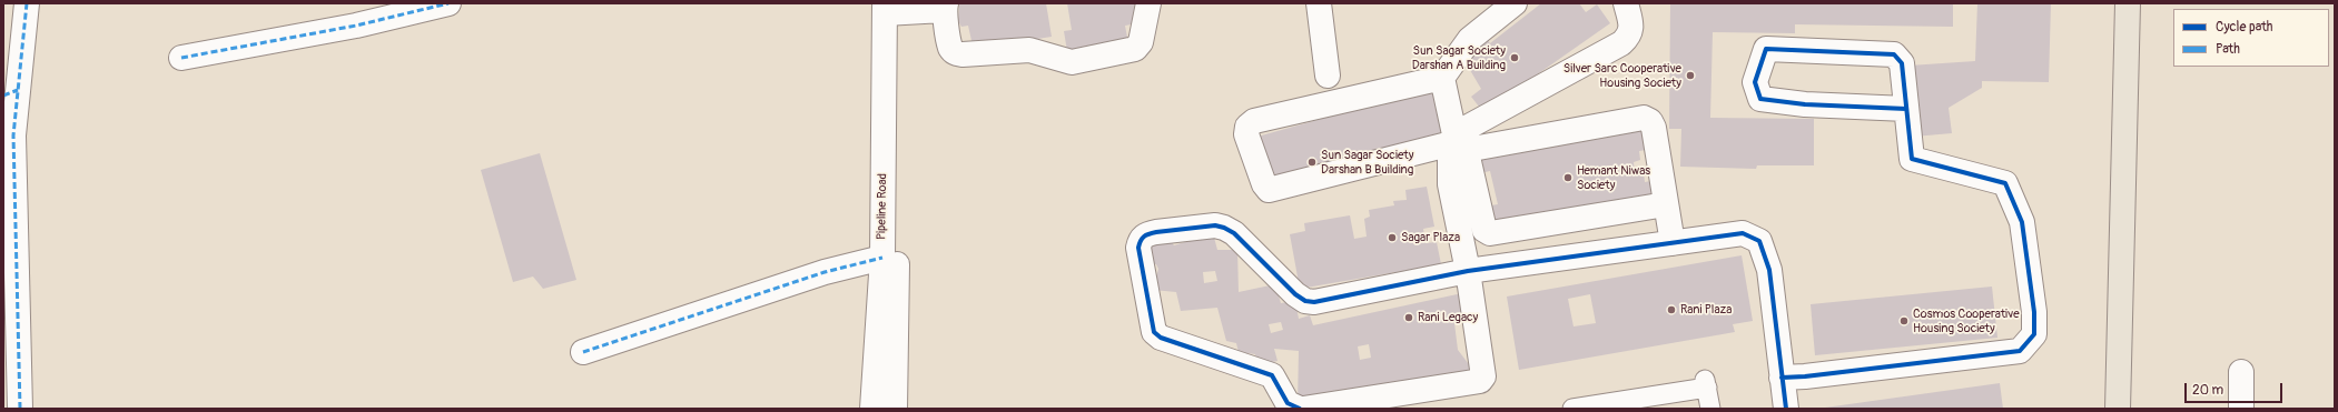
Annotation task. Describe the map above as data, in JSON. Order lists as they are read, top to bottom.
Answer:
{
  "streets": {
    "street": ["Pipeline Road"]
  },
  "places": [
    "Sun Sagar Society Darshan A Building",
    "Silver Sarc Cooperative Housing Society",
    "Sun Sagar Society Darshan B Building",
    "Hemant Niwas Society",
    "Sagar Plaza",
    "Rani Plaza",
    "Rani Legacy",
    "Cosmos Cooperative Housing Society"
  ],
  "legend": ["Cycle path", "Path"],
  "scale_bar": "20 m"
}
